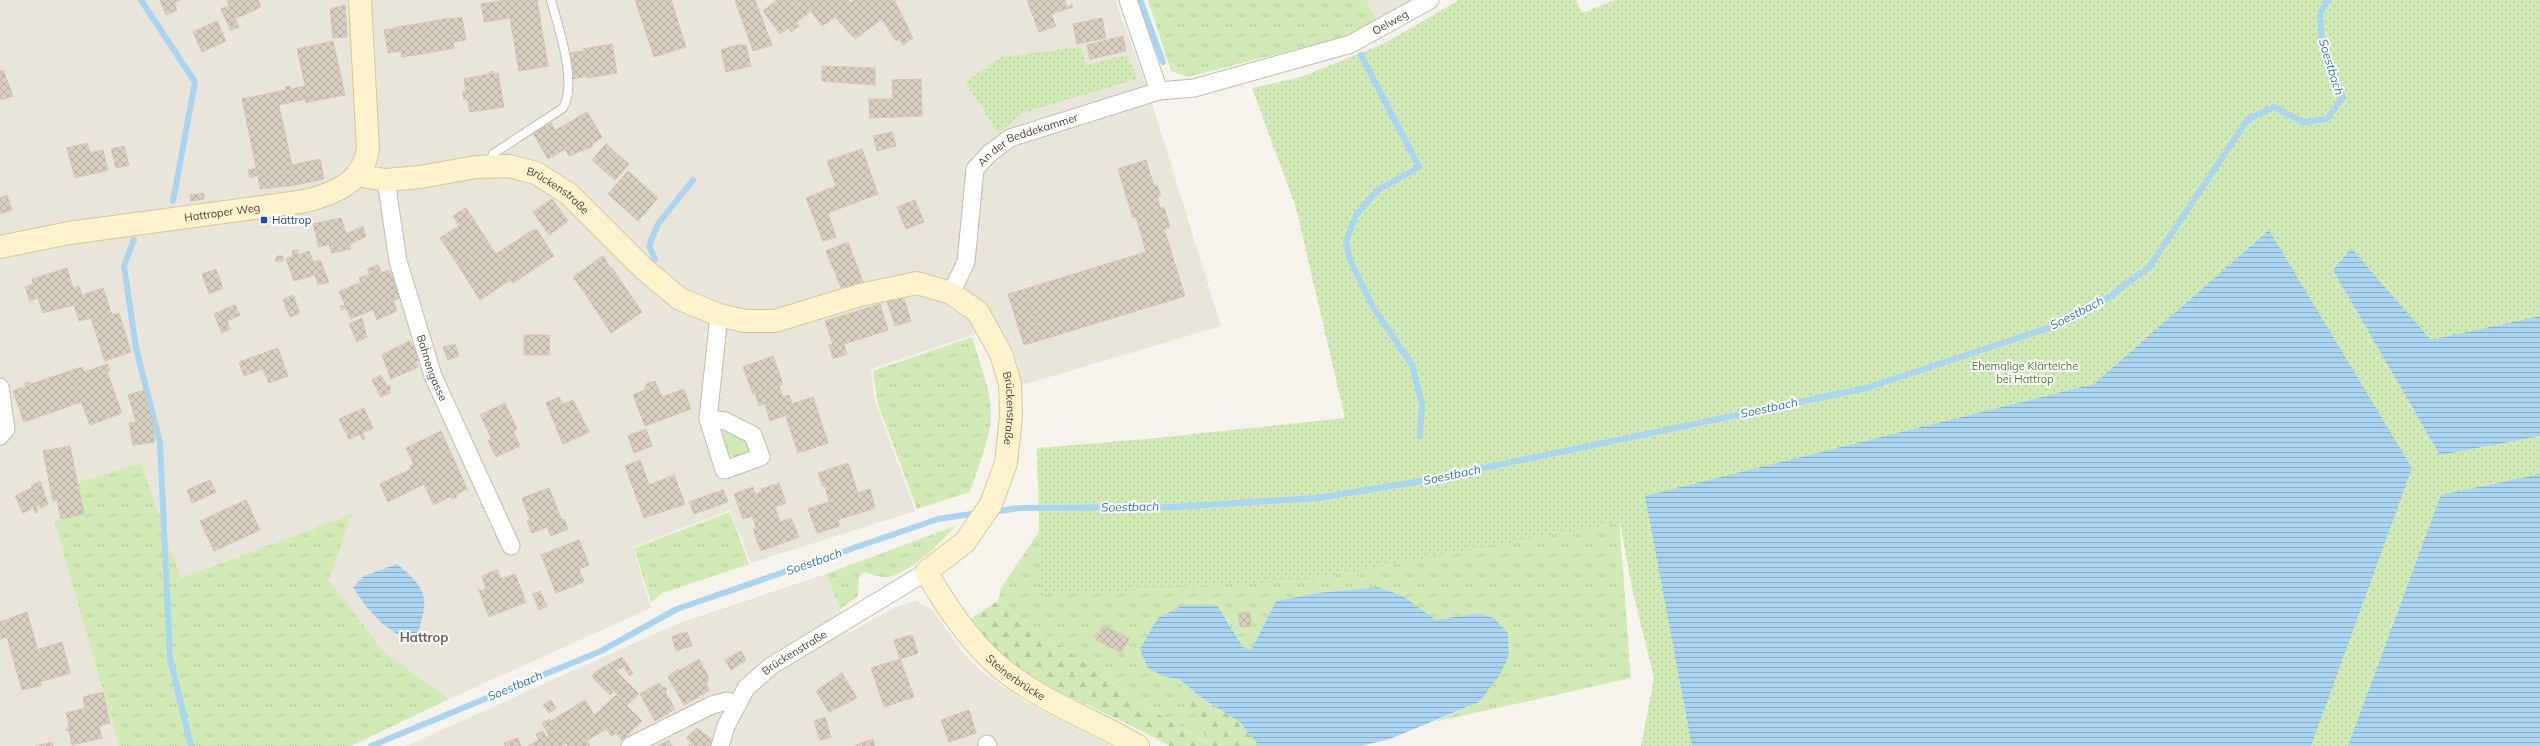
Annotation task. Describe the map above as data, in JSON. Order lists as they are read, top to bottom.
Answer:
{
  "streets": {
    "street": [
      "Oelweg",
      "An der Beddekammer",
      "Brückenstraße",
      "Hattroper Weg",
      "Bahnengasse",
      "Steinerbrücke"
    ]
  },
  "crossings": [
    ["Oelweg", "An der Beddekammer"],
    ["An der Beddekammer", "Brückenstraße"],
    ["Brückenstraße", "Hattroper Weg"],
    ["Brückenstraße", "Bahnengasse"],
    ["Brückenstraße", "Steinerbrücke"]
  ],
  "districts": ["Hattrop"],
  "water": ["Soestbach"],
  "parks": ["Ehemalige Klärteiche bei Hattrop"],
  "places": {
    "transit": ["Hattrop"]
  }
}
